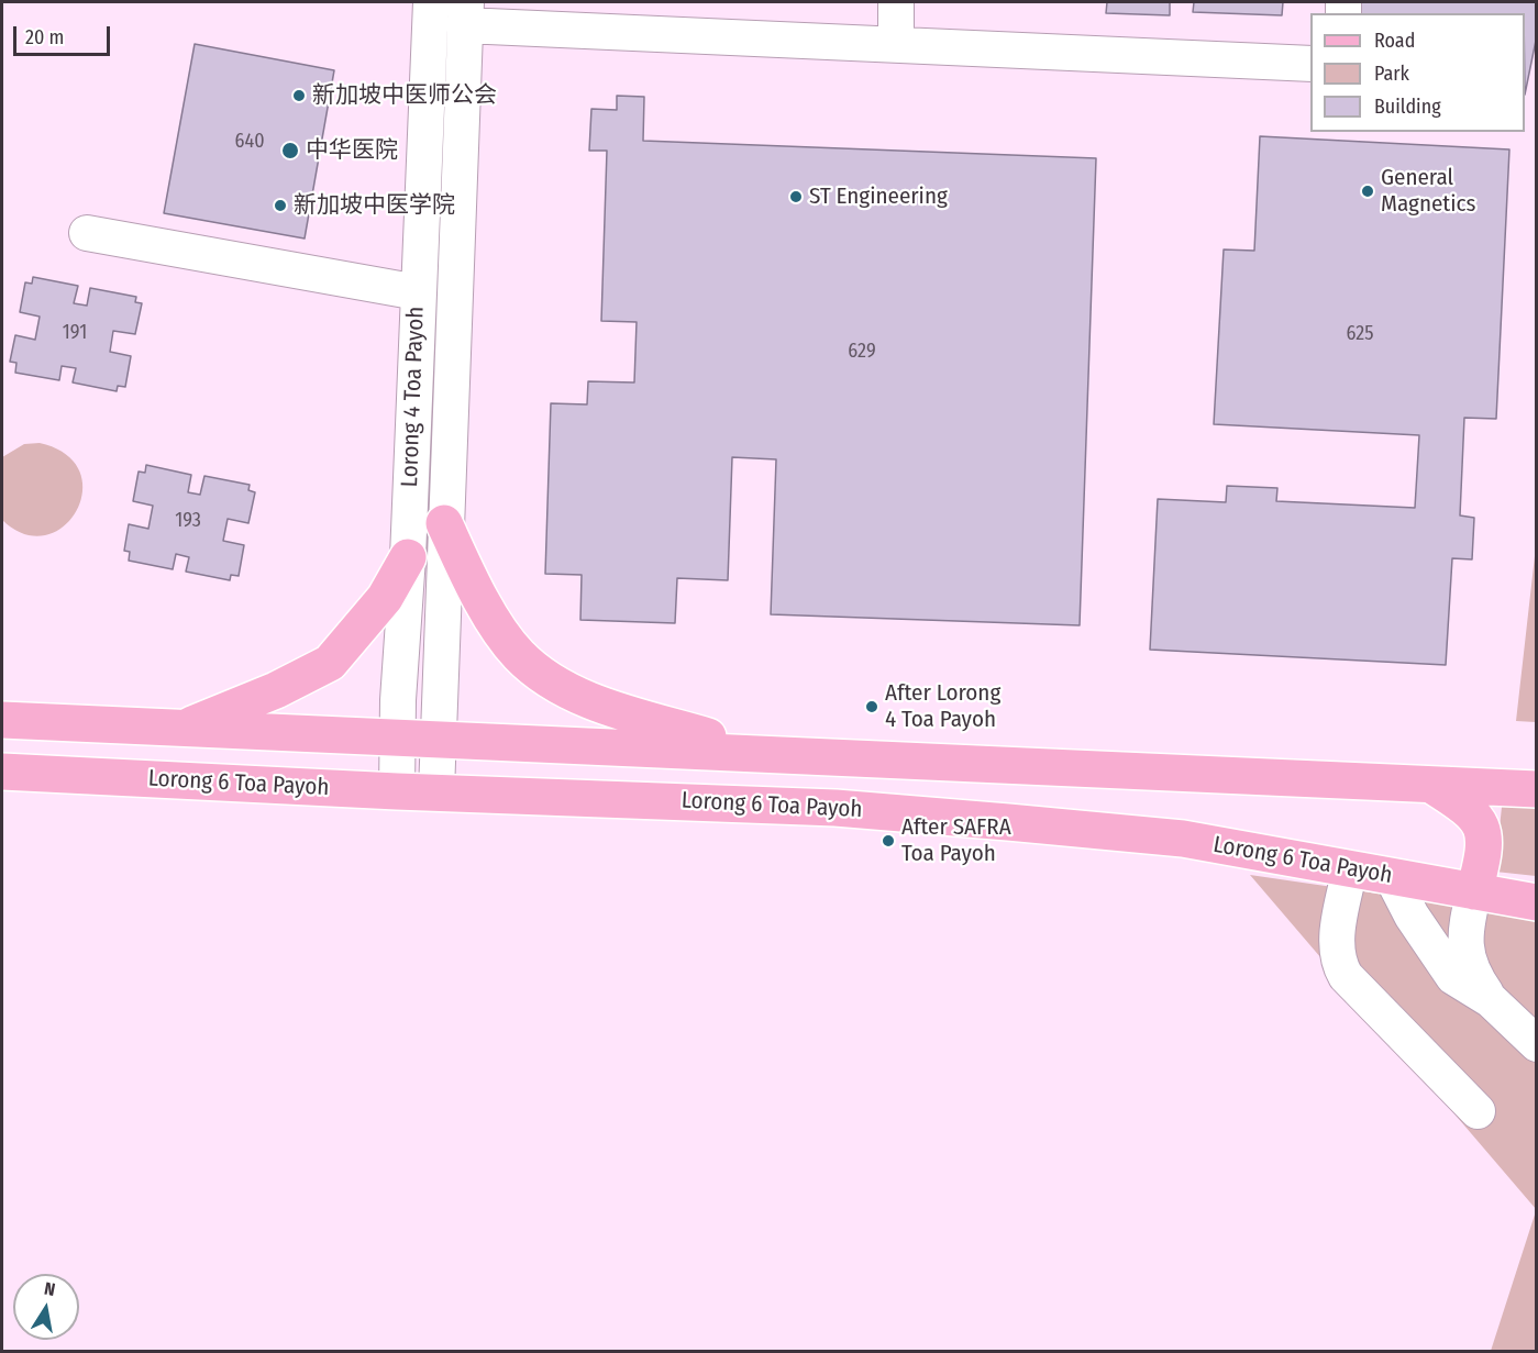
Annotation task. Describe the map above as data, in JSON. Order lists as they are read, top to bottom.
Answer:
{
  "streets": {
    "main road": ["Lorong 6 Toa Payoh"],
    "street": ["Lorong 4 Toa Payoh"]
  },
  "crossings": [
    ["Lorong 4 Toa Payoh", "Lorong 6 Toa Payoh"]
  ],
  "places": [
    "新加坡中医师公会",
    "中华医院",
    "General Magnetics",
    "ST Engineering",
    "新加坡中医学院",
    "After Lorong 4 Toa Payoh",
    "After SAFRA Toa Payoh"
  ],
  "house_numbers": [
    "640",
    "191",
    "625",
    "629",
    "193"
  ],
  "legend": ["Road", "Park", "Building"],
  "scale_bar": "20 m",
  "north": "top"
}
